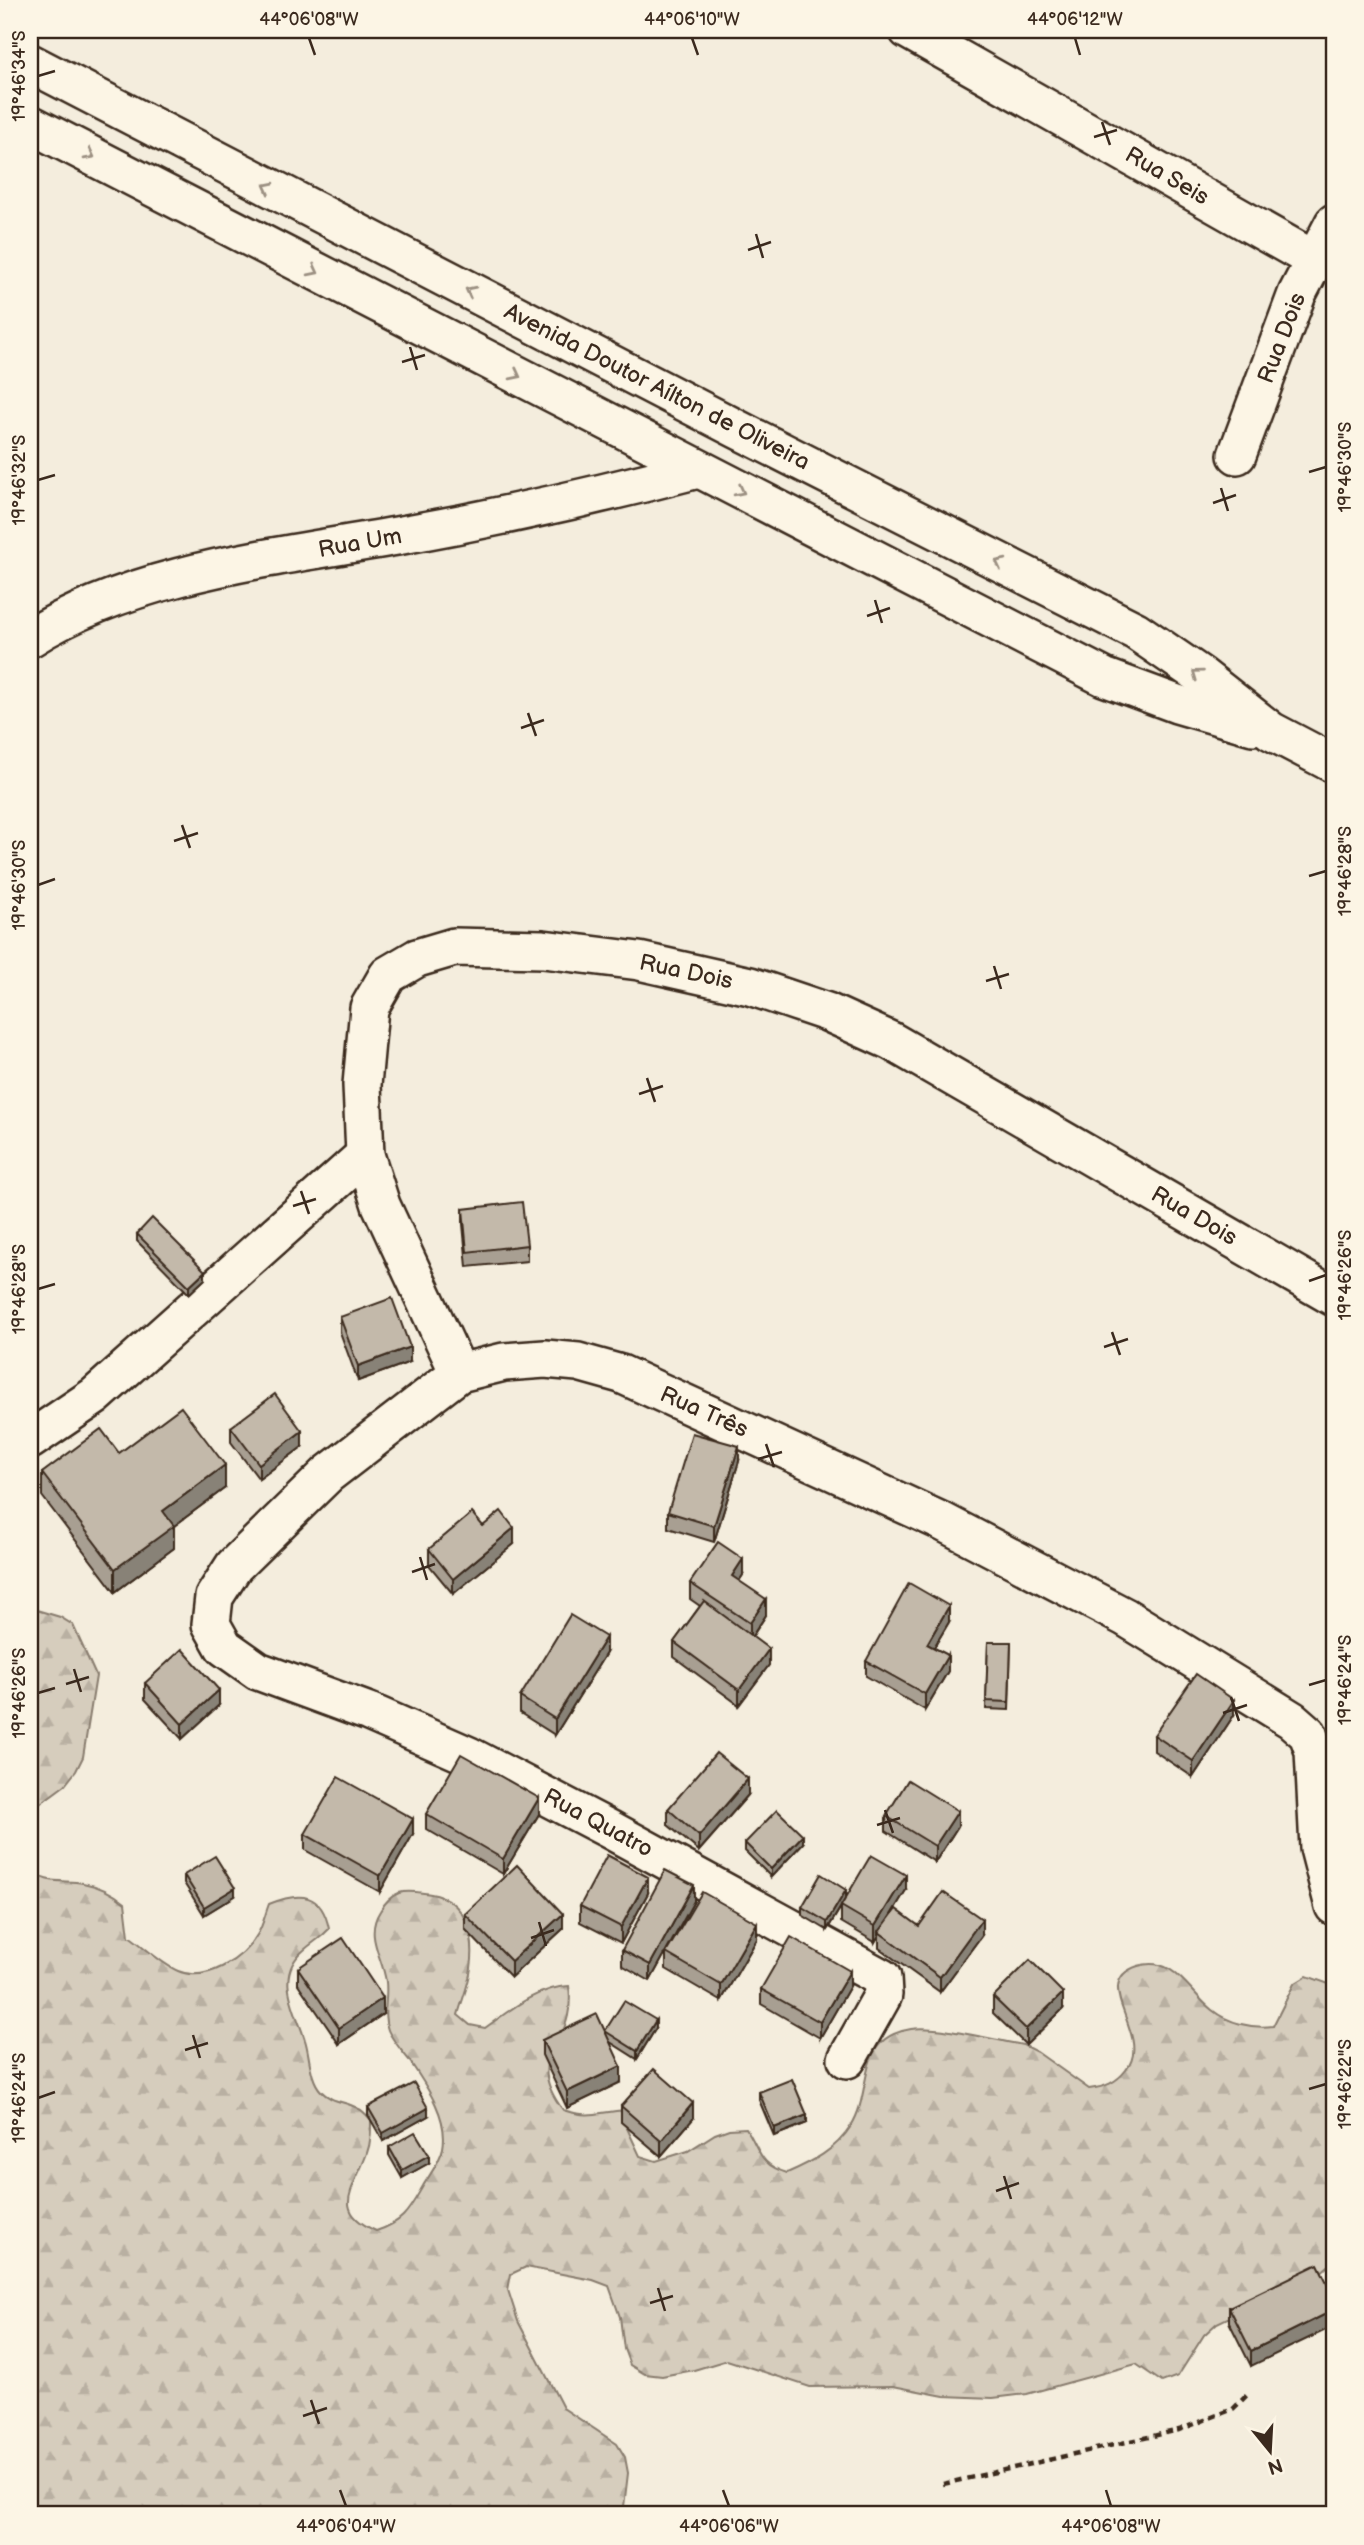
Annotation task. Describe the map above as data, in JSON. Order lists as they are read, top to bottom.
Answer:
{
  "streets": {
    "street": [
      "Rua Seis",
      "Rua Dois",
      "Avenida Doutor Aílton de Oliveira",
      "Rua Um",
      "Rua Três",
      "Rua Quatro"
    ]
  },
  "crossings": [
    ["Rua Seis", "Rua Dois"],
    ["Rua Dois", "Rua Três"],
    ["Avenida Doutor Aílton de Oliveira", "Rua Um"],
    ["Rua Três", "Rua Quatro"]
  ],
  "north": "bottom",
  "coordinates": [
    "44°06'08\"W",
    "44°06'10\"W",
    "44°06'12\"W",
    "19°46'34\"S",
    "19°46'30\"S",
    "19°46'32\"S",
    "19°46'28\"S",
    "19°46'26\"S",
    "19°46'24\"S",
    "19°46'22\"S",
    "44°06'04\"W",
    "44°06'06\"W"
  ]
}
